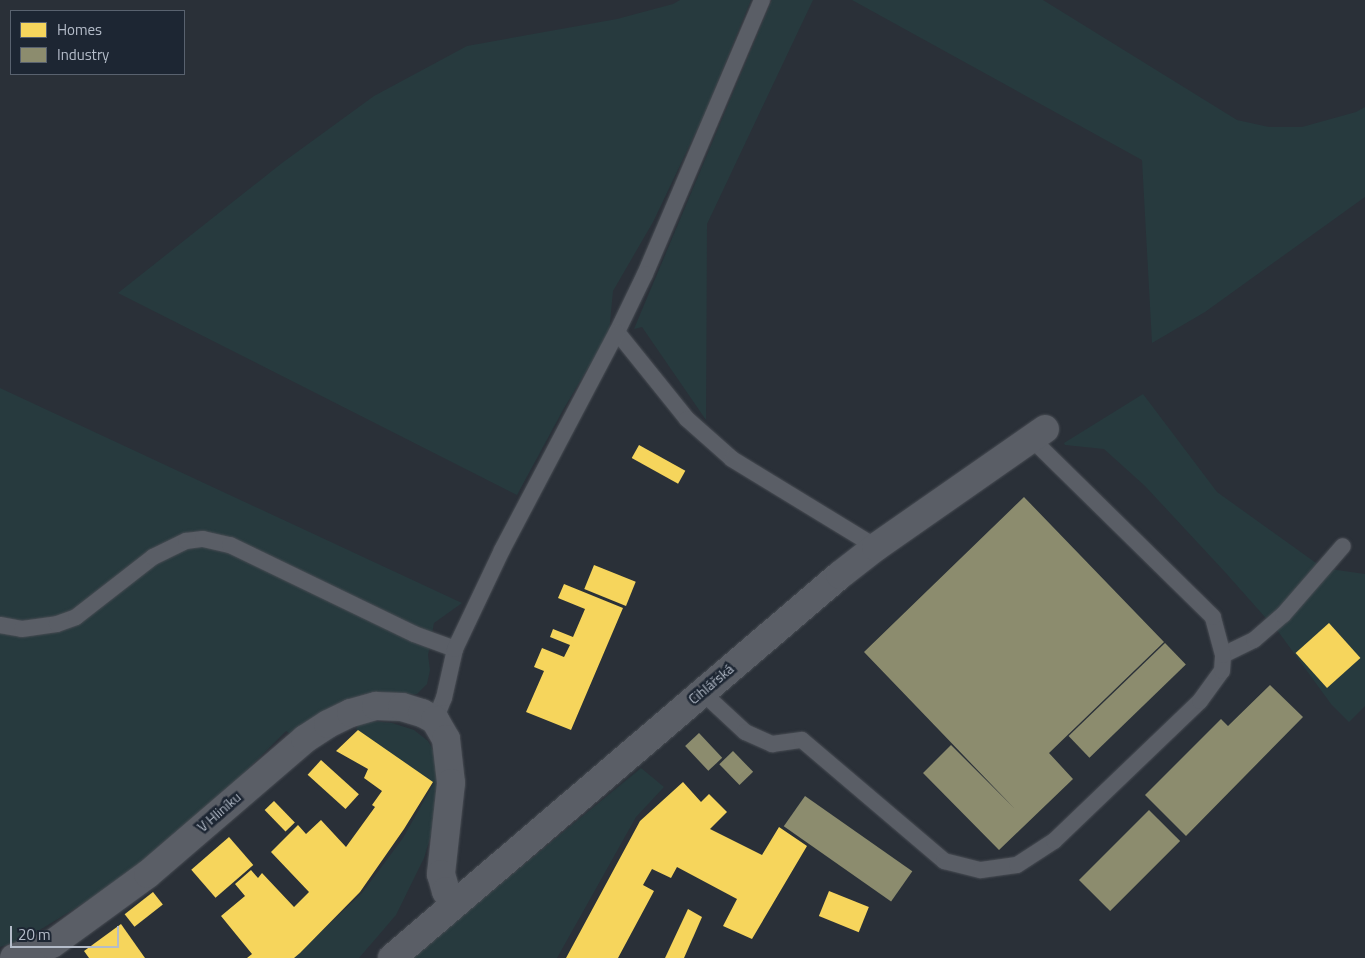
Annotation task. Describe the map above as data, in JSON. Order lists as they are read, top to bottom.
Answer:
{
  "streets": {
    "street": ["Cihlářská", "V Hliníku"]
  },
  "legend": ["Homes", "Industry"],
  "scale_bar": "20 m"
}
